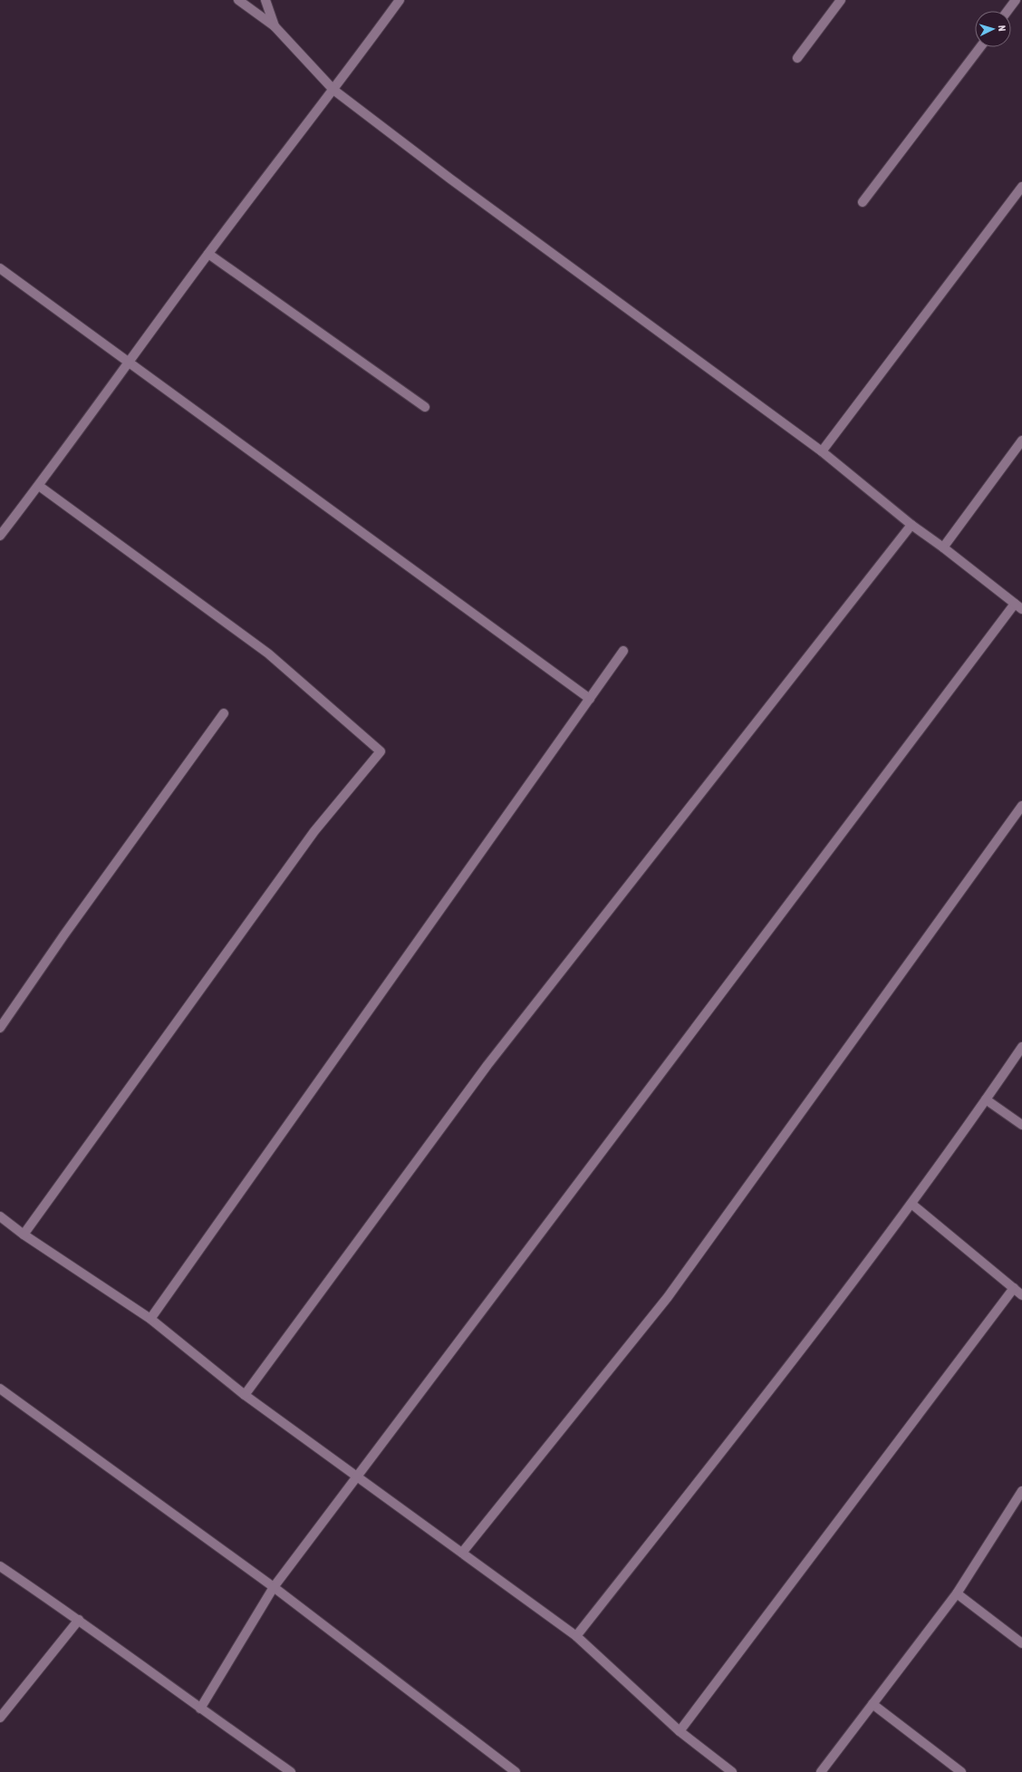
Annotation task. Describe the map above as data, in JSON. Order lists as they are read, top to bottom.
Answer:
{
  "north": "right"
}
